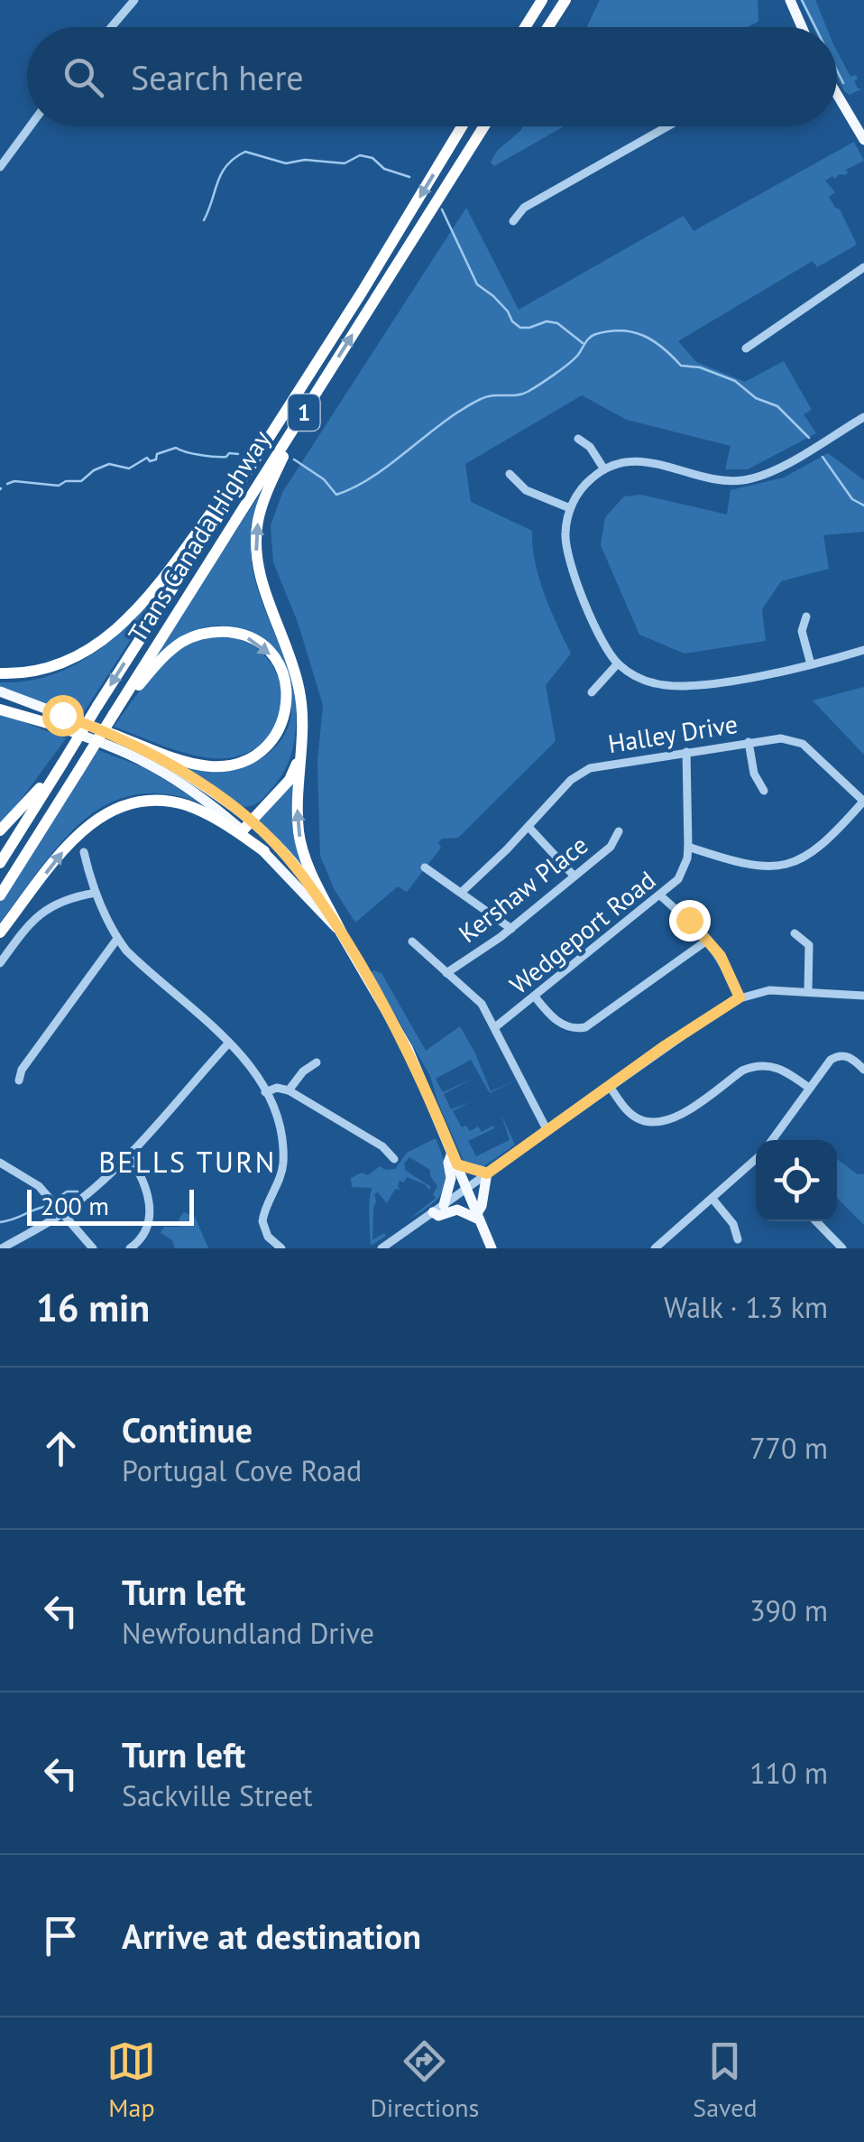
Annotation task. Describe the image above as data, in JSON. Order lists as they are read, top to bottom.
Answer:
{
  "streets": {
    "highway": ["1", "Trans Canada Highway"],
    "street": ["Halley Drive", "Kershaw Place", "Wedgeport Road"]
  },
  "crossings": [
    ["Halley Drive", "Wedgeport Road"]
  ],
  "districts": ["BELLS TURN"],
  "scale_bar": "200 m",
  "page": {
    "search": "Search here",
    "scale": "200 m",
    "heading": ["16 min", "Walk · 1.3 km"],
    "list": [
      ["Continue", "Portugal Cove Road", "770 m"],
      ["Turn left", "Newfoundland Drive", "390 m"],
      ["Turn left", "Sackville Street", "110 m"],
      "Arrive at destination"
    ],
    "nav": ["Map", "Directions", "Saved"]
  }
}
